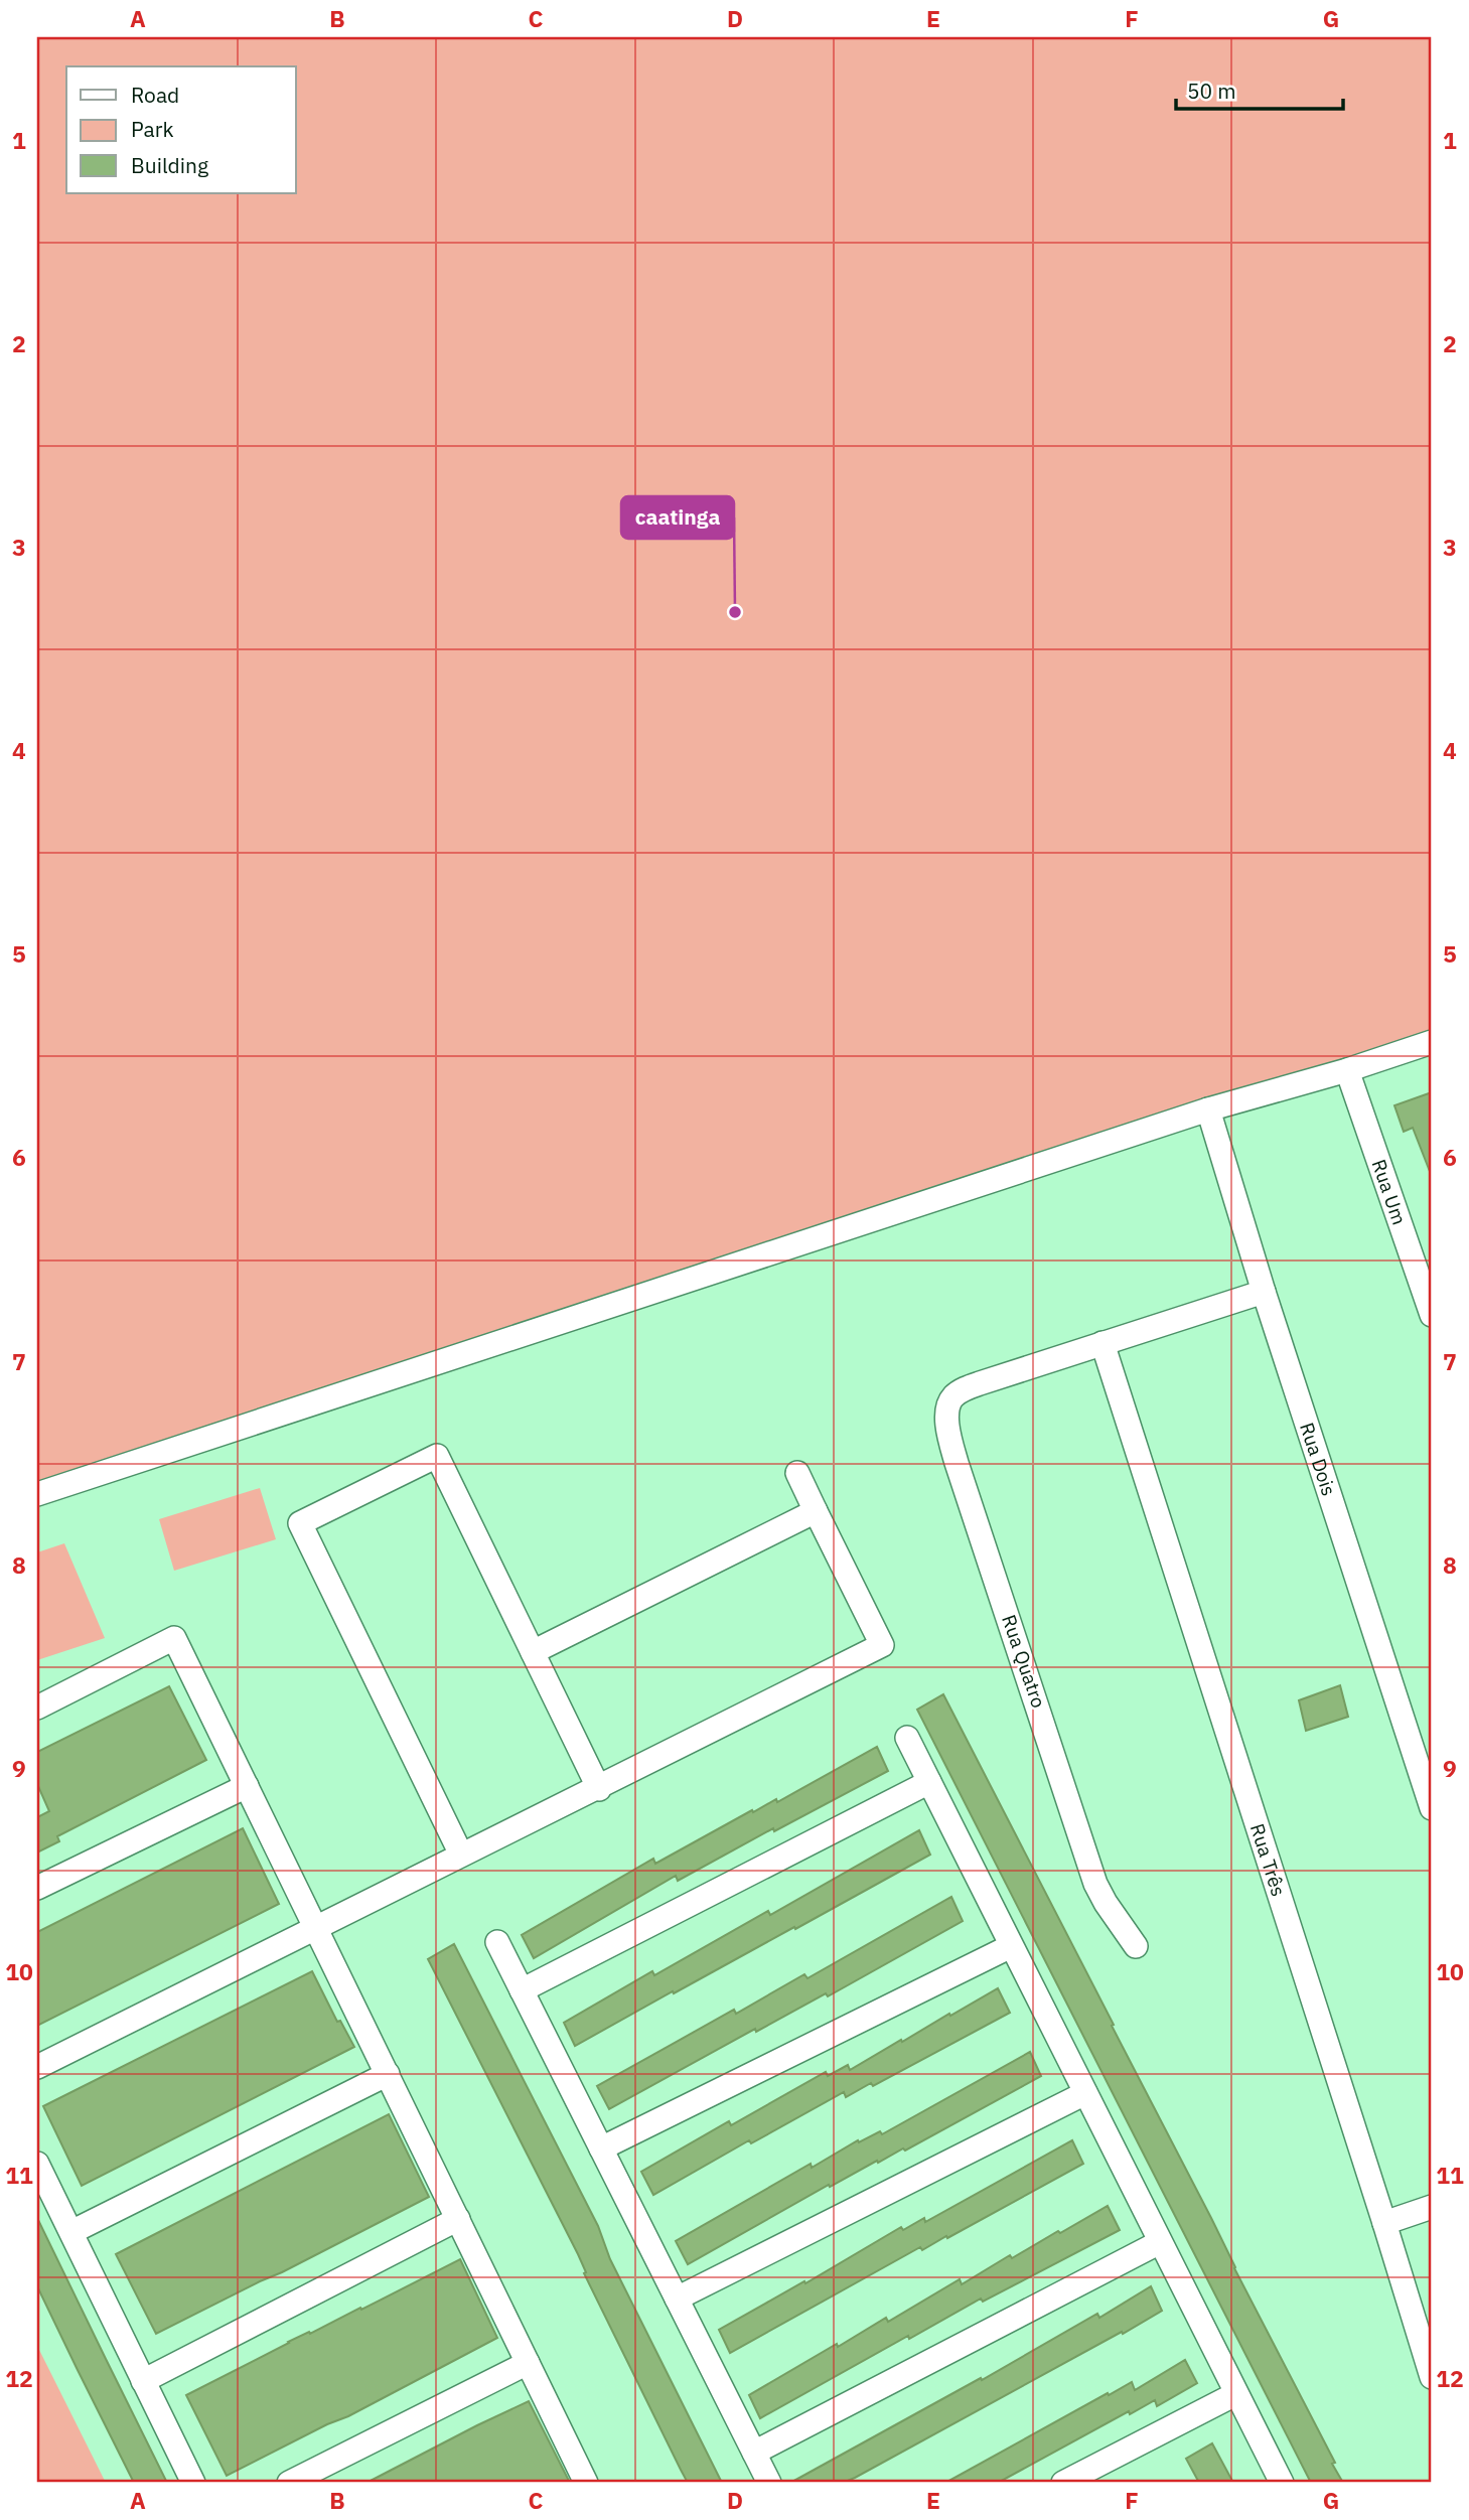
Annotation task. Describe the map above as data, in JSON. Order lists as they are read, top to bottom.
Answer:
{
  "streets": {
    "street": [
      "Rua Um",
      "Rua Dois",
      "Rua Quatro",
      "Rua Três"
    ]
  },
  "crossings": [
    ["Rua Quatro", "Rua Três"]
  ],
  "places": ["caatinga"],
  "legend": ["Road", "Park", "Building"],
  "scale_bar": "50 m",
  "grid": {
    "columns": [
      "A",
      "B",
      "C",
      "D",
      "E",
      "F",
      "G"
    ],
    "rows": [
      "1",
      "2",
      "3",
      "4",
      "5",
      "6",
      "7",
      "8",
      "9",
      "10",
      "11",
      "12"
    ]
  }
}
